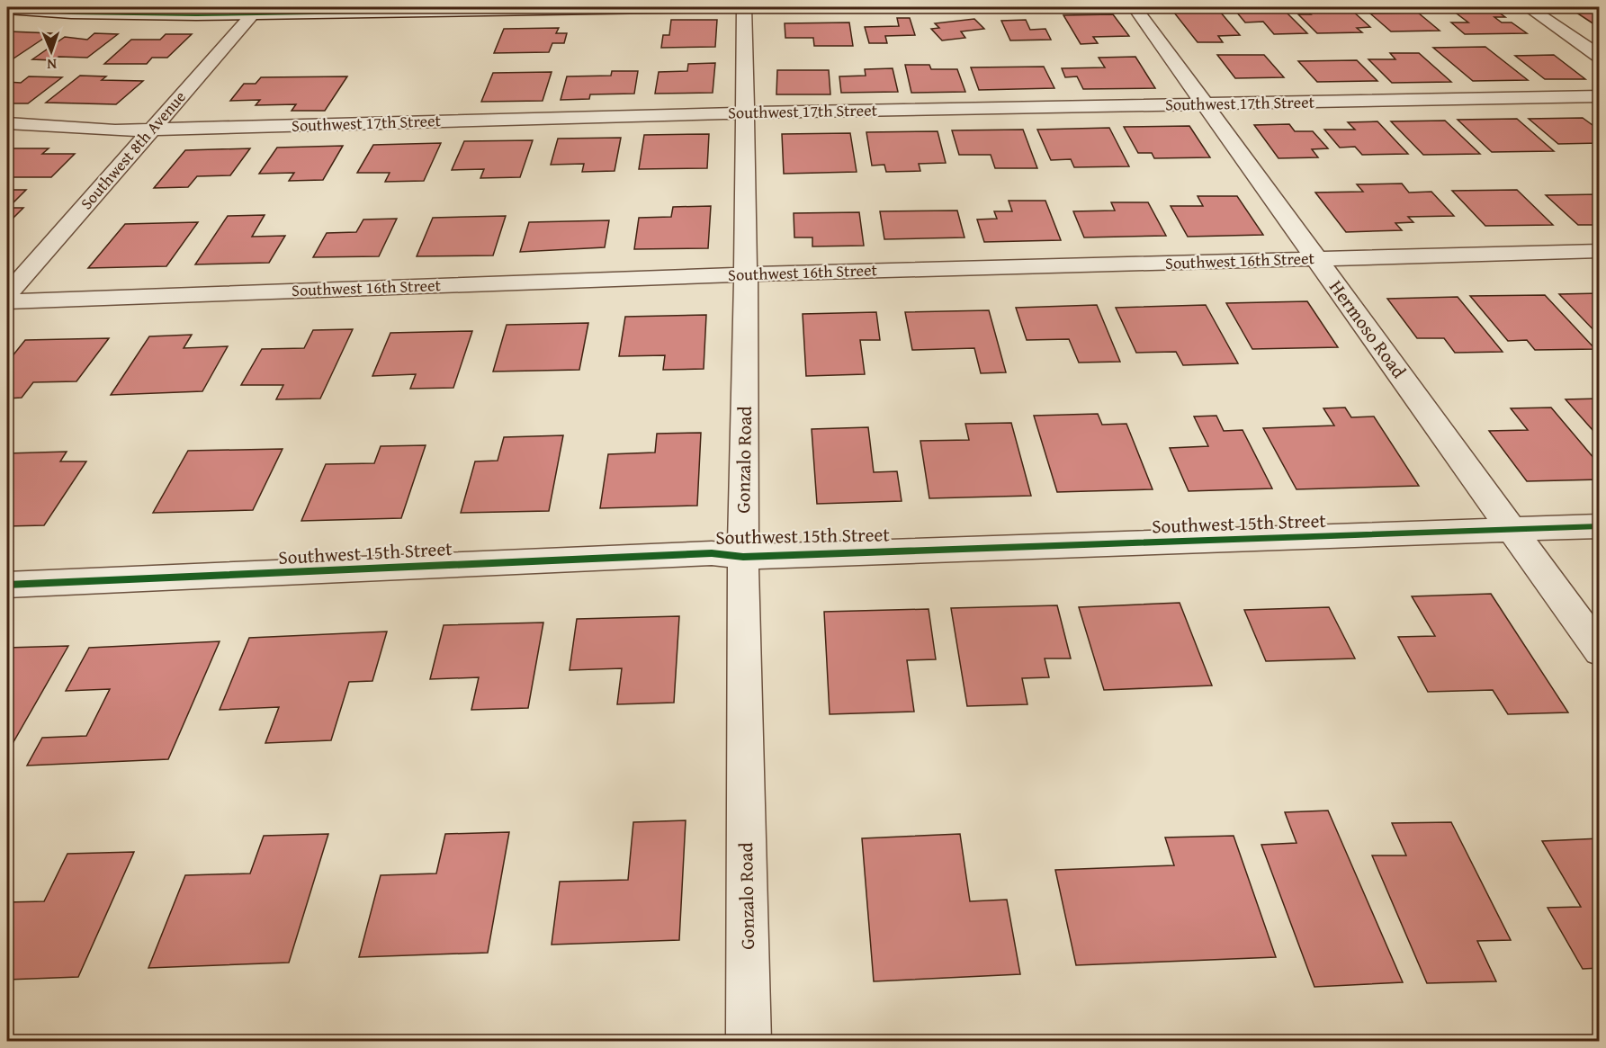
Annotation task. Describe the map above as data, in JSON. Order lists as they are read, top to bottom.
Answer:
{
  "streets": {
    "street": [
      "Southwest 17th Street",
      "Southwest 8th Avenue",
      "Southwest 16th Street",
      "Hermoso Road",
      "Gonzalo Road",
      "Southwest 15th Street"
    ]
  },
  "crossings": [
    ["Southwest 17th Street", "Southwest 8th Avenue"],
    ["Southwest 17th Street", "Hermoso Road"],
    ["Southwest 17th Street", "Gonzalo Road"],
    ["Southwest 16th Street", "Hermoso Road"],
    ["Southwest 16th Street", "Gonzalo Road"],
    ["Hermoso Road", "Southwest 15th Street"],
    ["Gonzalo Road", "Southwest 15th Street"]
  ],
  "north": "bottom"
}
